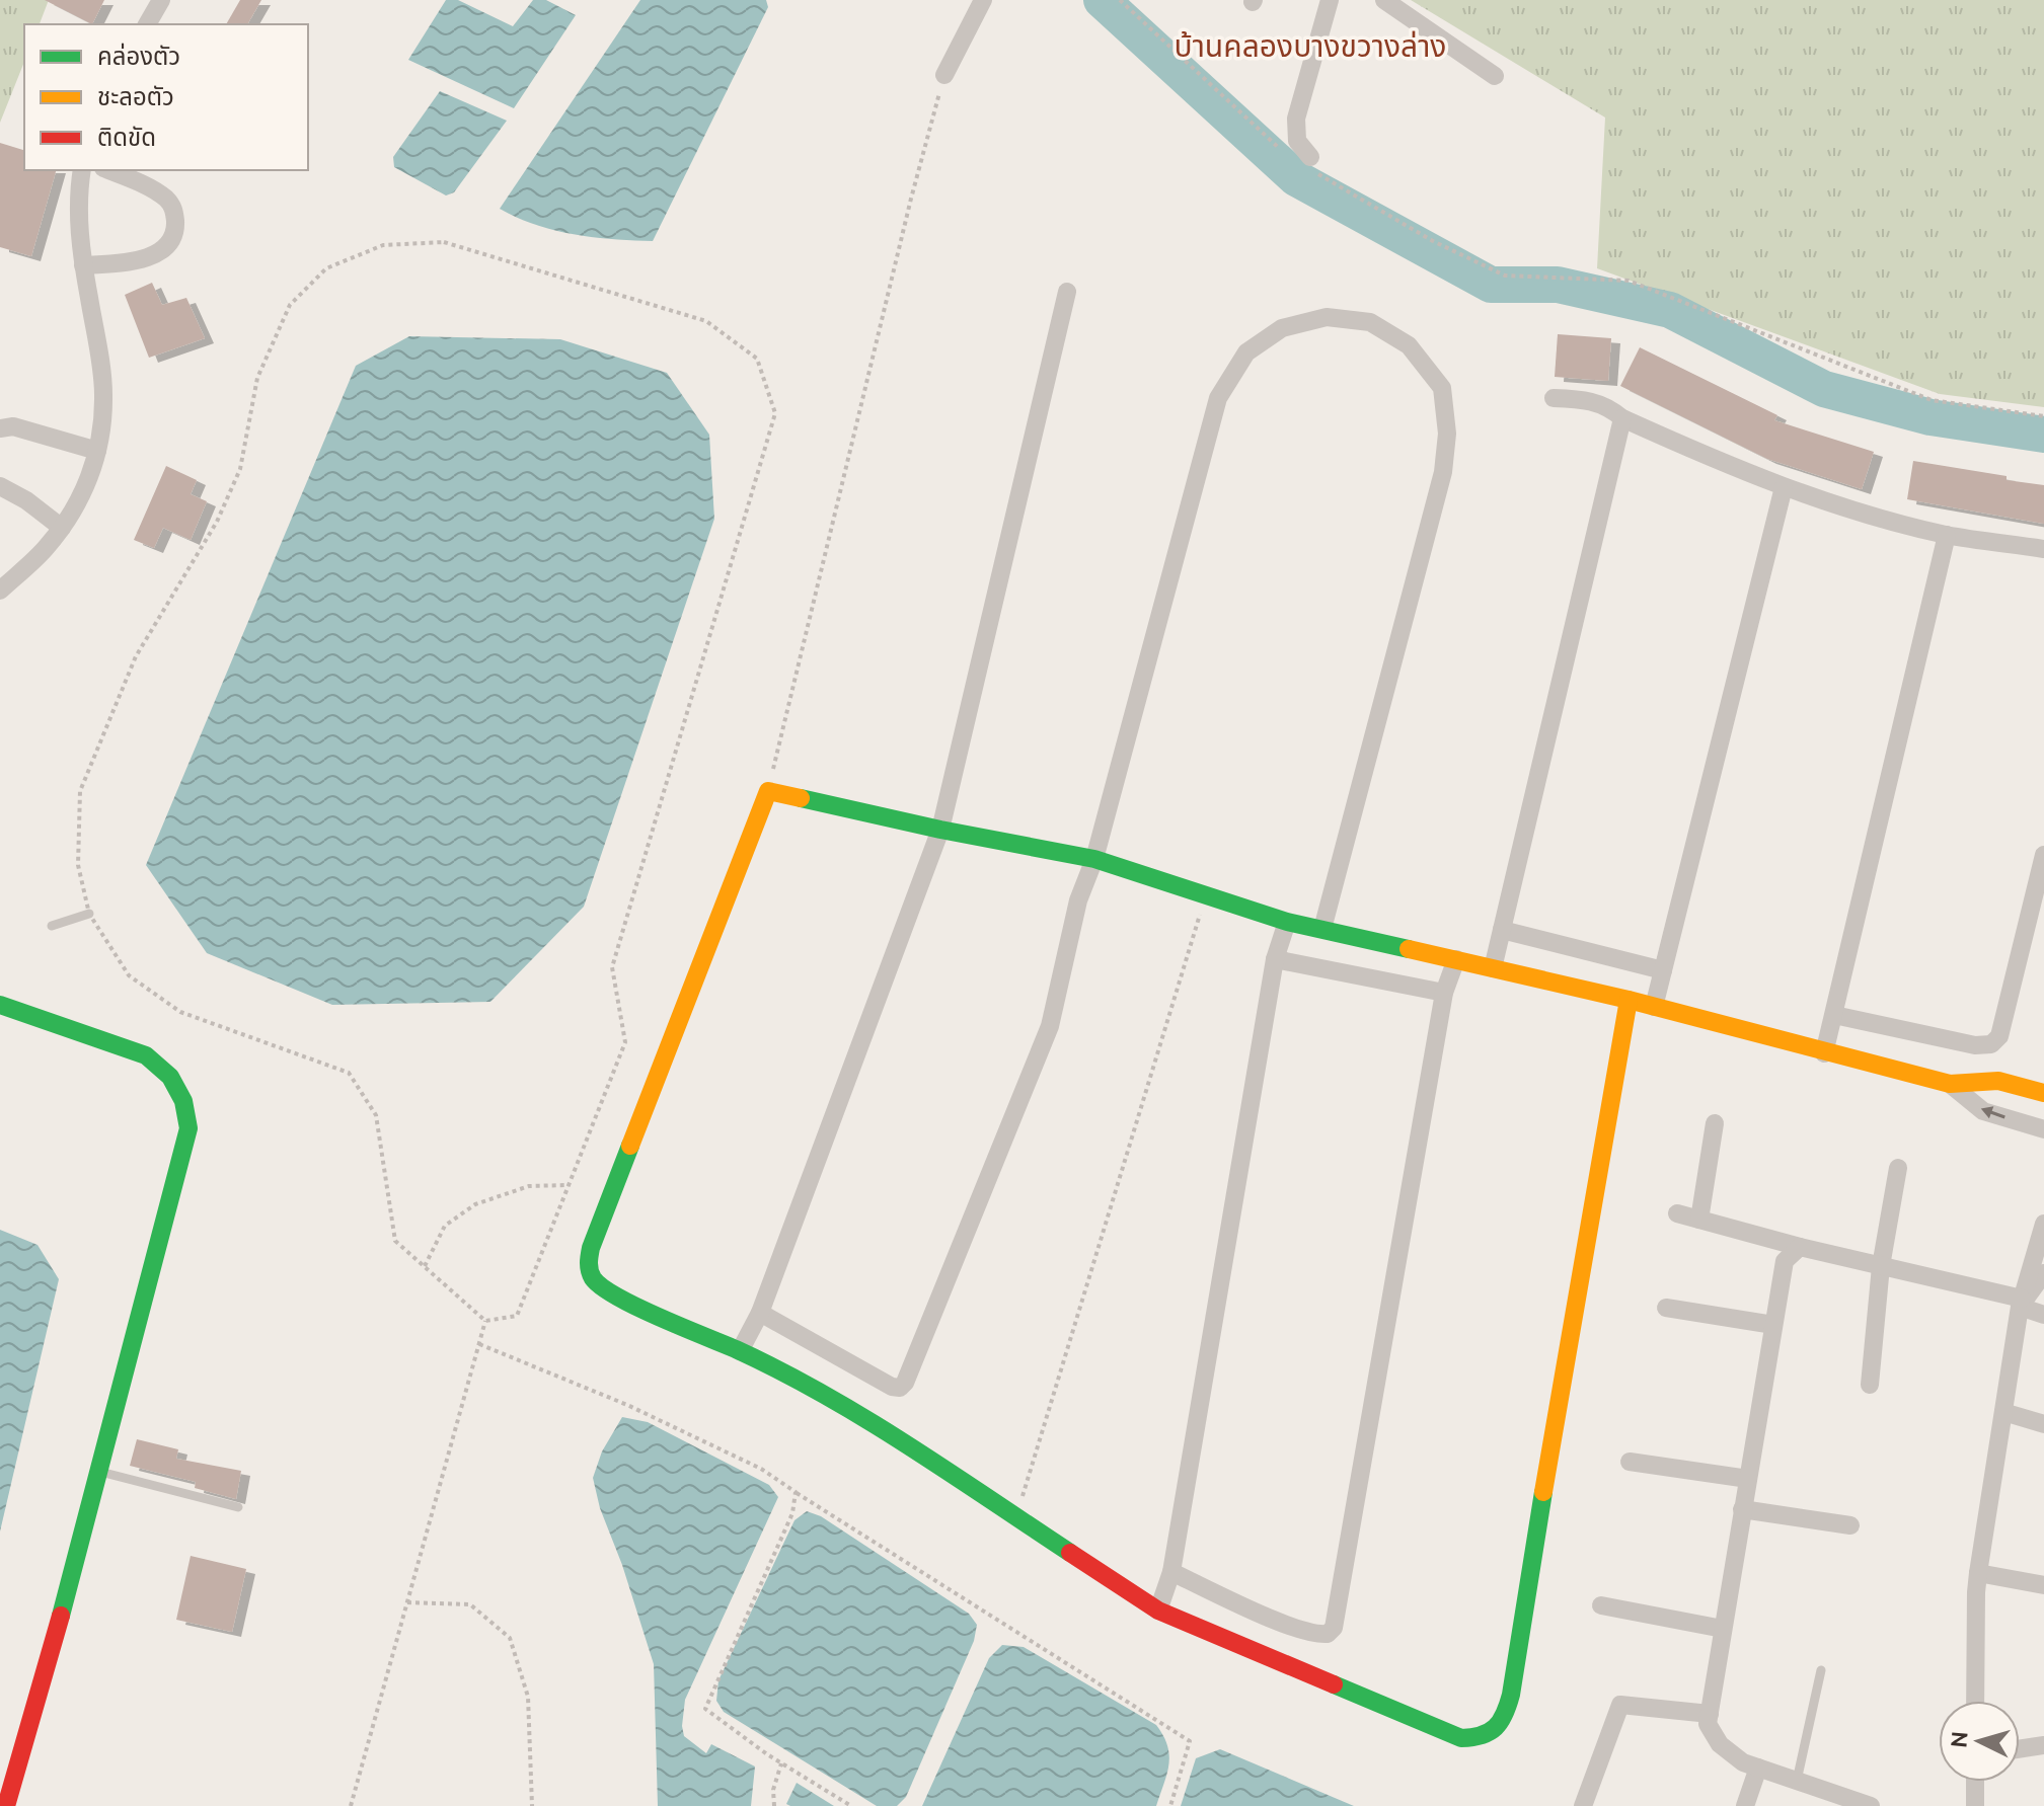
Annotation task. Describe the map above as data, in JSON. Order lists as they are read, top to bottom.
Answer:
{
  "districts": ["บ้านคลองบางขวางล่าง"],
  "legend": ["คล่องตัว", "ชะลอตัว", "ติดขัด"],
  "north": "left"
}
